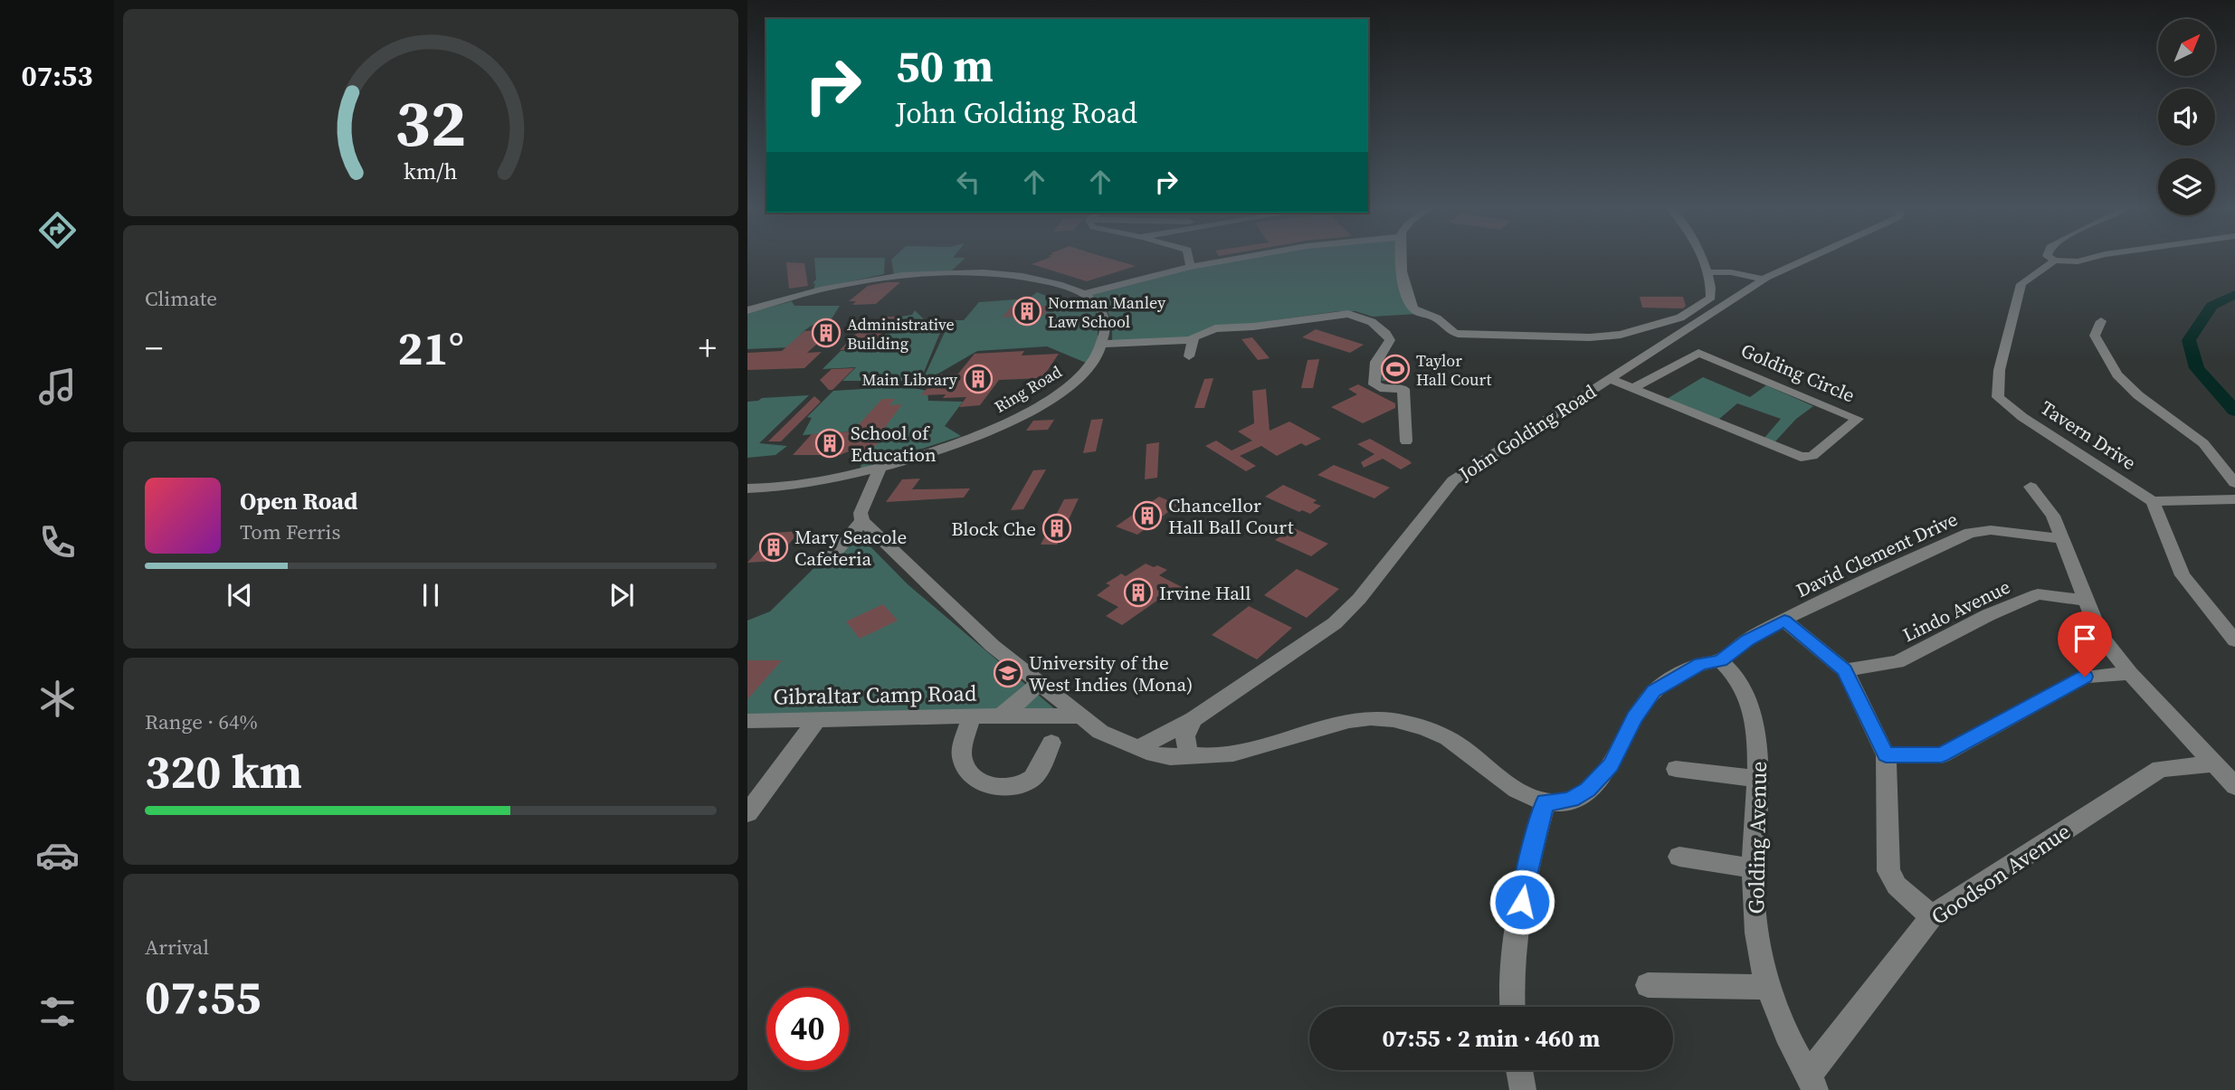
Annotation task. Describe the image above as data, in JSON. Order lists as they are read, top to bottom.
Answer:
{
  "streets": {
    "street": [
      "Golding Circle",
      "Ring Road",
      "John Golding Road",
      "Tavern Drive",
      "David Clement Drive",
      "Lindo Avenue",
      "Gibraltar Camp Road",
      "Golding Avenue",
      "Goodson Avenue"
    ]
  },
  "crossings": [
    ["Golding Circle", "John Golding Road"],
    ["David Clement Drive", "Golding Avenue"],
    ["Golding Avenue", "Goodson Avenue"]
  ],
  "places": {
    "building": [
      "Norman Manley Law School",
      "Administrative Building",
      "Main Library",
      "School of Education",
      "Chancellor Hall Ball Court",
      "Block Che",
      "Mary Seacole Cafeteria",
      "Irvine Hall"
    ],
    "sports": ["Taylor Hall Court"],
    "school or university": ["University of the West Indies (Mona)"]
  },
  "north": "top right",
  "page": {
    "tabs": "07:53",
    "turn": ["50 m", "John Golding Road"],
    "tile": [
      "Climate",
      ["Range · 64%", "320 km"],
      ["Arrival", "07:55"]
    ],
    "heat": ["−", "21°", "+"],
    "song": ["Open Road", "Tom Ferris"],
    "limit": "40",
    "trip": "07:55 · 2 min · 460 m",
    "gauge": ["32", "km/h"]
  }
}
